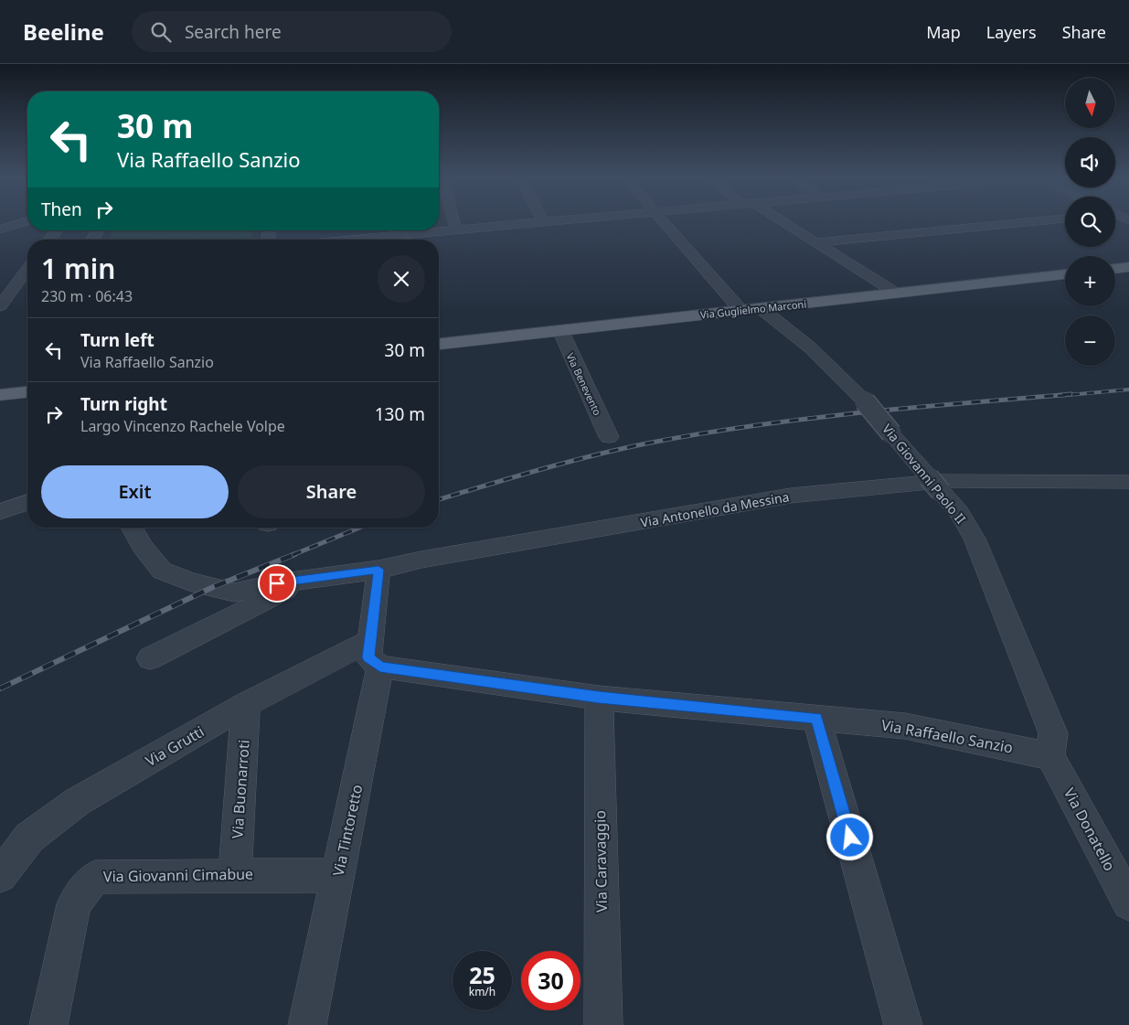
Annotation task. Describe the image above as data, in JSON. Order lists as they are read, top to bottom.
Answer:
{
  "streets": {
    "main road": ["Via Guglielmo Marconi"],
    "street": [
      "Via Benevento",
      "Via Giovanni Paolo II",
      "Via Antonello da Messina",
      "Via Raffaello Sanzio",
      "Via Grutti",
      "Via Buonarroti",
      "Via Donatello",
      "Via Tintoretto",
      "Via Caravaggio",
      "Via Giovanni Cimabue"
    ]
  },
  "crossings": [
    ["Via Guglielmo Marconi", "Via Benevento"],
    ["Via Guglielmo Marconi", "Via Giovanni Paolo II"],
    ["Via Giovanni Paolo II", "Via Raffaello Sanzio"],
    ["Via Giovanni Paolo II", "Via Donatello"],
    ["Via Antonello da Messina", "Via Tintoretto"],
    ["Via Raffaello Sanzio", "Via Grutti"],
    ["Via Raffaello Sanzio", "Via Donatello"],
    ["Via Raffaello Sanzio", "Via Tintoretto"],
    ["Via Raffaello Sanzio", "Via Caravaggio"],
    ["Via Grutti", "Via Buonarroti"],
    ["Via Grutti", "Via Tintoretto"],
    ["Via Buonarroti", "Via Giovanni Cimabue"],
    ["Via Tintoretto", "Via Giovanni Cimabue"]
  ],
  "north": "bottom",
  "page": {
    "header": "Beeline",
    "search": "Search here",
    "nav": ["Map", "Layers", "Share"],
    "map_buttons": ["+", "−"],
    "turn": ["30 m", "Via Raffaello Sanzio"],
    "then": "Then",
    "heading": ["1 min", "230 m · 06:43"],
    "list": [
      {
        "name": "Turn left",
        "note": "Via Raffaello Sanzio",
        "value": "30 m"
      },
      {
        "name": "Turn right",
        "note": "Largo Vincenzo Rachele Volpe",
        "value": "130 m"
      }
    ],
    "buttons": ["Exit", "Share"],
    "speed": "25 km/h",
    "limit": "30"
  }
}
